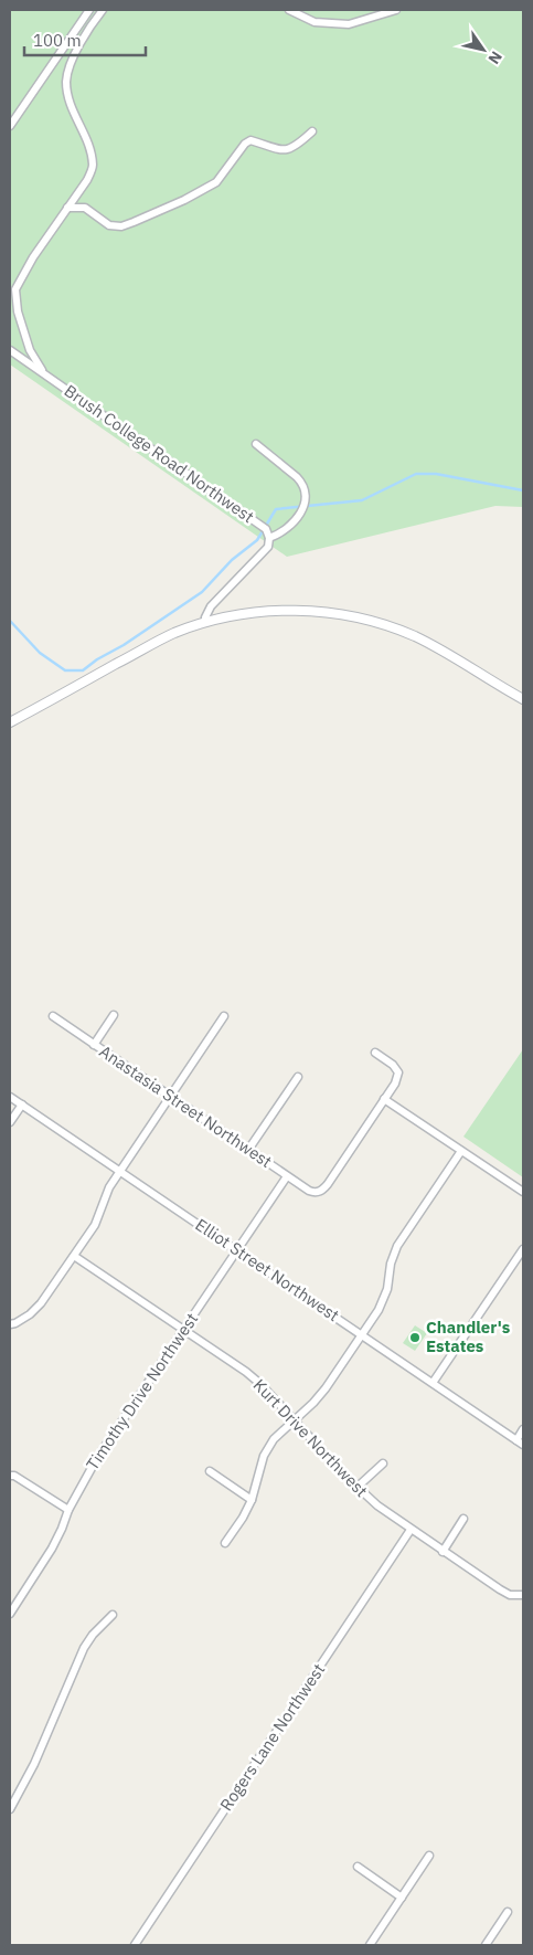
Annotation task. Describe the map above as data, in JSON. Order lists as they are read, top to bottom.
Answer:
{
  "streets": {
    "street": [
      "Brush College Road Northwest",
      "Anastasia Street Northwest",
      "Elliot Street Northwest",
      "Timothy Drive Northwest",
      "Kurt Drive Northwest",
      "Rogers Lane Northwest"
    ]
  },
  "crossings": [
    ["Anastasia Street Northwest", "Timothy Drive Northwest"],
    ["Elliot Street Northwest", "Timothy Drive Northwest"],
    ["Timothy Drive Northwest", "Kurt Drive Northwest"],
    ["Kurt Drive Northwest", "Rogers Lane Northwest"]
  ],
  "places": ["Chandler's Estates"],
  "scale_bar": "100 m",
  "north": "bottom right"
}
